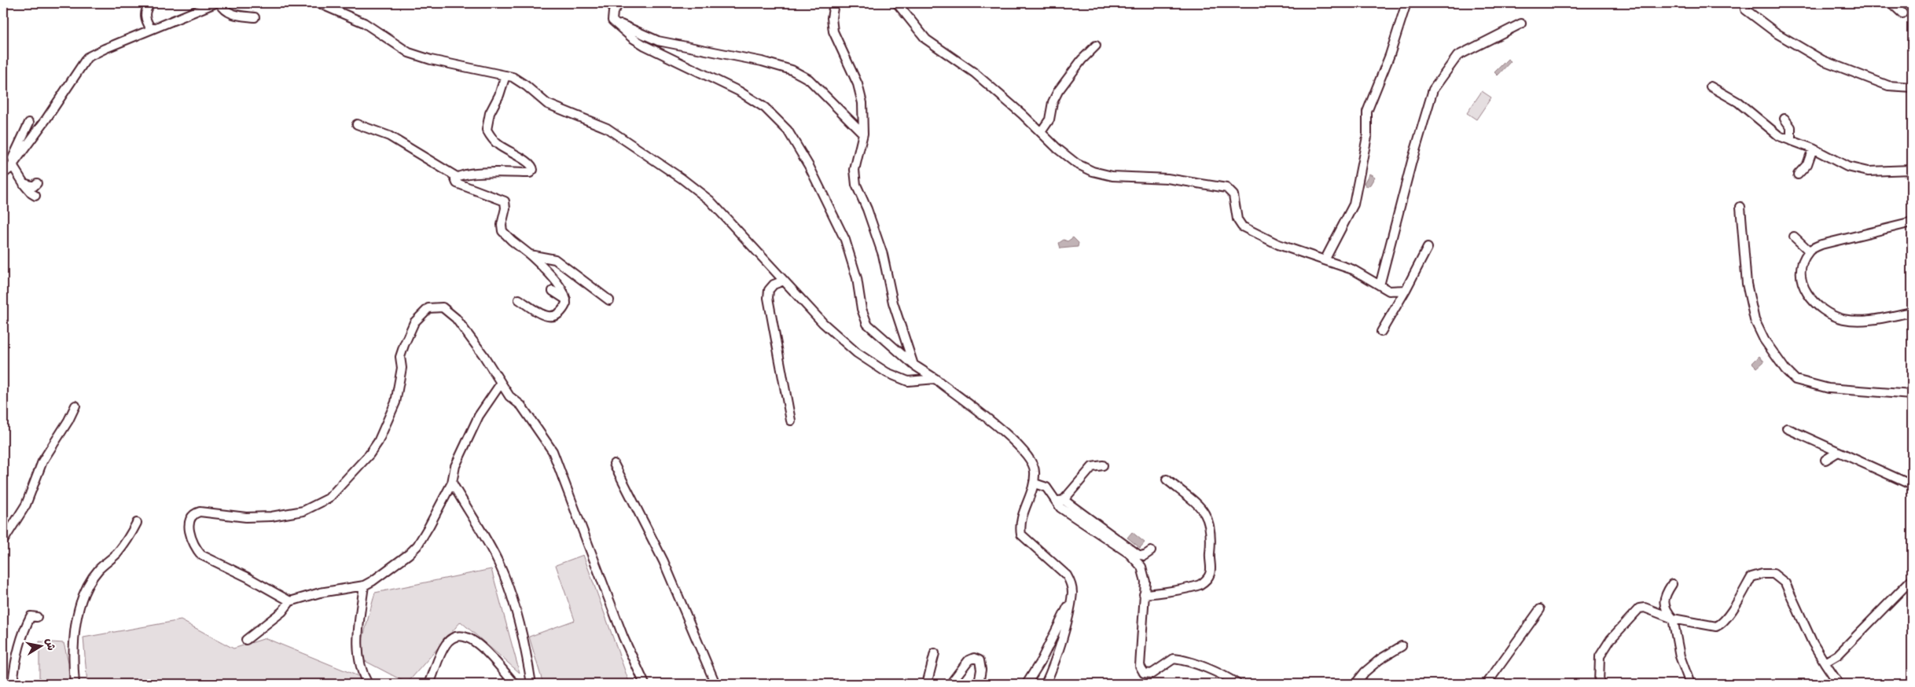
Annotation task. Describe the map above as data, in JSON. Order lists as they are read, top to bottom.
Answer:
{
  "north": "right"
}
